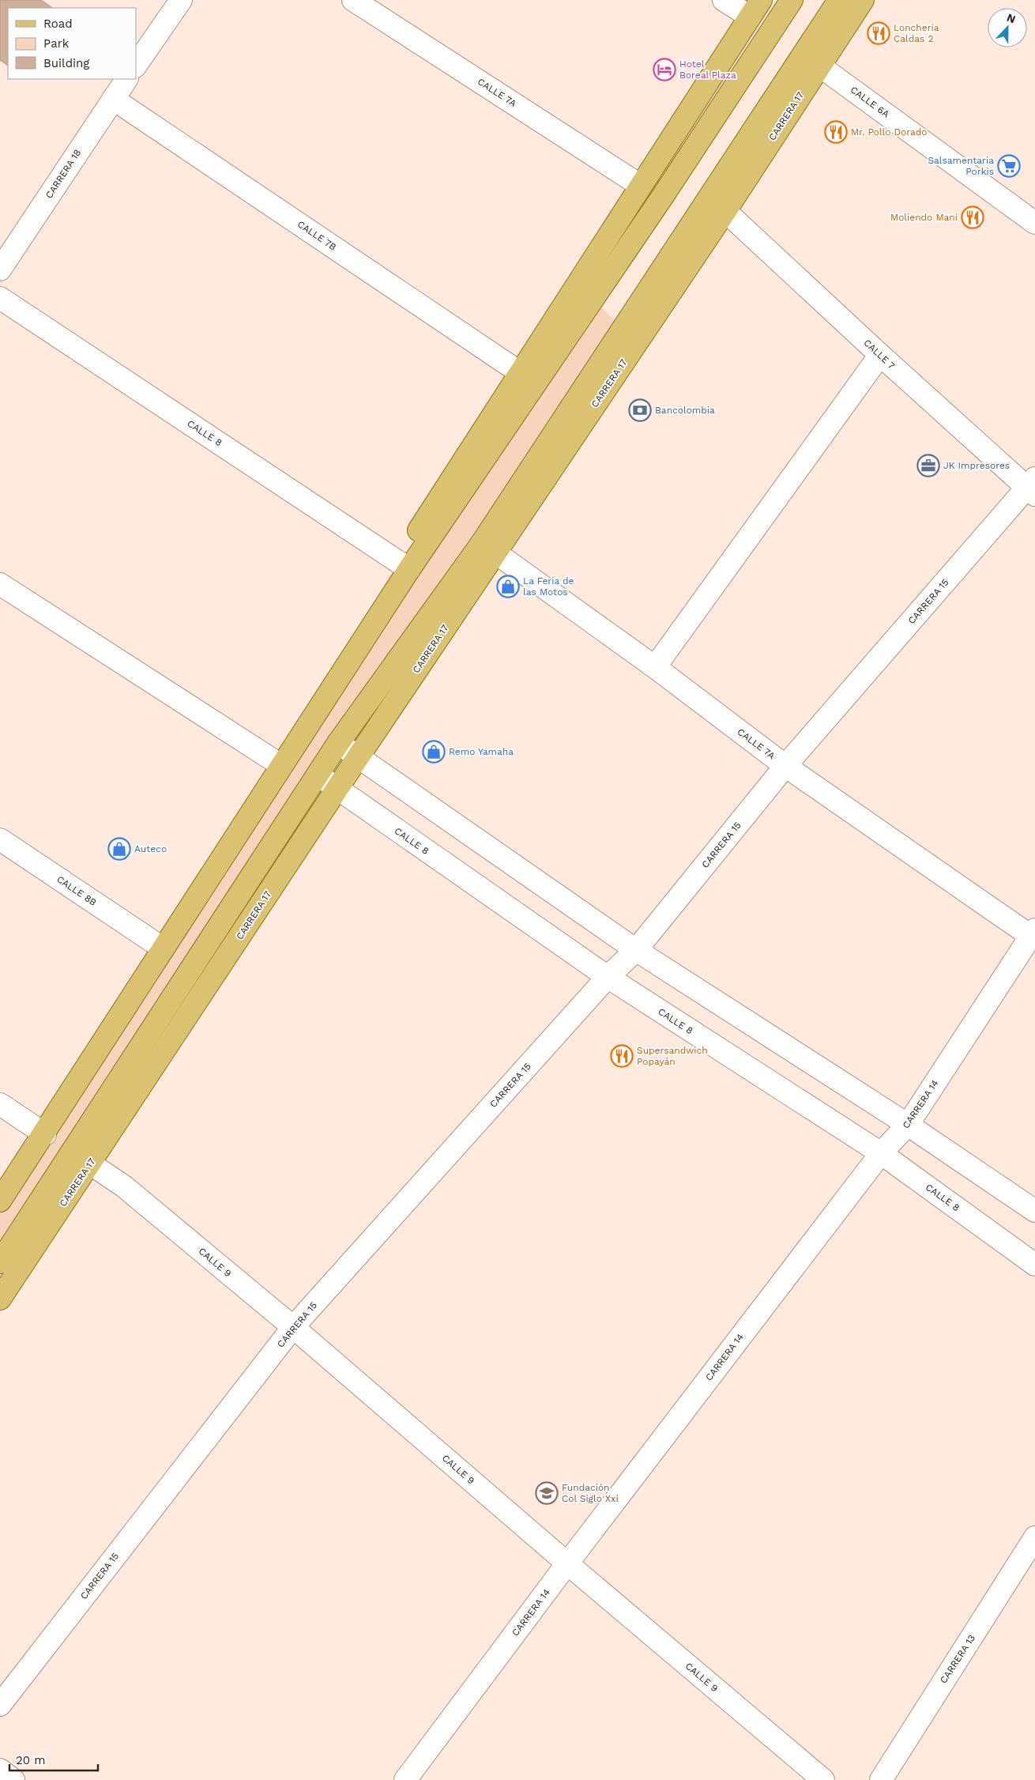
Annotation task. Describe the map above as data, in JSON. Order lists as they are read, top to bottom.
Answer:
{
  "streets": {
    "main road": ["CARRERA 17"],
    "street": [
      "CALLE 7A",
      "CALLE 6A",
      "CARRERA 18",
      "CALLE 7B",
      "CALLE 7",
      "CALLE 8",
      "CARRERA 15",
      "CALLE 8B",
      "CARRERA 14",
      "CALLE 9",
      "CARRERA 13"
    ]
  },
  "crossings": [
    ["CALLE 7A", "CARRERA 17"],
    ["CALLE 7A", "CARRERA 15"],
    ["CALLE 7A", "CARRERA 14"],
    ["CALLE 6A", "CARRERA 17"],
    ["CARRERA 17", "CALLE 7"],
    ["CARRERA 17", "CALLE 8"],
    ["CARRERA 17", "CALLE 9"],
    ["CARRERA 18", "CALLE 7B"],
    ["CALLE 7", "CARRERA 15"],
    ["CALLE 8", "CARRERA 15"],
    ["CALLE 8", "CARRERA 14"],
    ["CARRERA 15", "CALLE 9"],
    ["CARRERA 14", "CALLE 9"]
  ],
  "places": {
    "restaurant": [
      "Lonchería Caldas 2",
      "Mr. Pollo Dorado",
      "Moliendo Maní",
      "Supersandwich Popayán"
    ],
    "hotel": ["Hotel Boreal Plaza"],
    "supermarket": ["Salsamentaria Porkis"],
    "bank": ["Bancolombia"],
    "office": ["JK Impresores"],
    "shop": ["La Feria de las Motos", "Remo Yamaha", "Auteco"],
    "school or university": ["Fundación Col Siglo Xxi"]
  },
  "legend": ["Road", "Park", "Building"],
  "scale_bar": "20 m",
  "north": "top"
}
